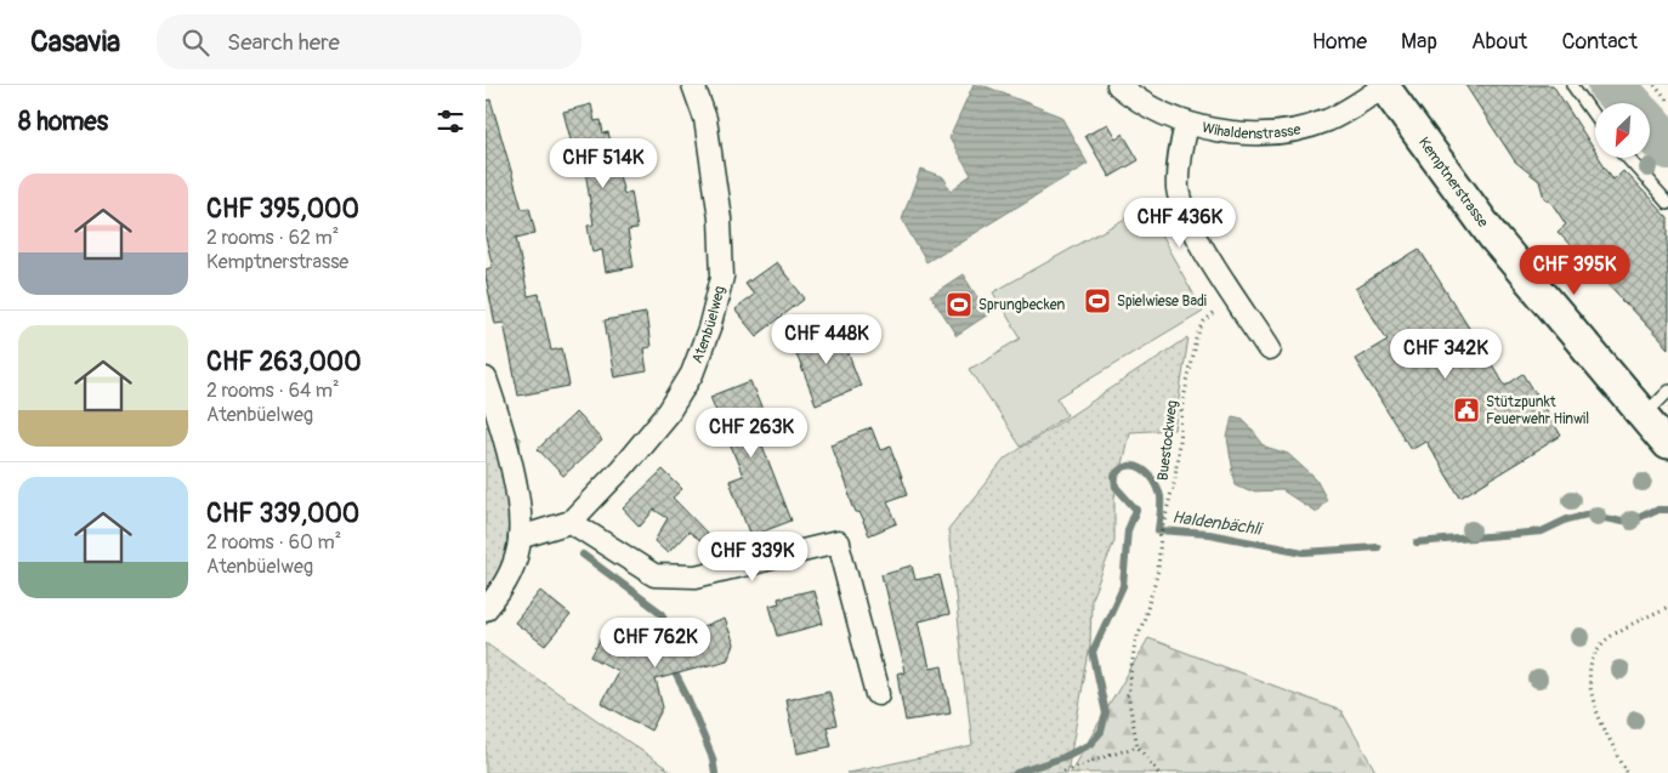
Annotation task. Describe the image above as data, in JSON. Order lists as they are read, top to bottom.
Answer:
{
  "streets": {
    "street": ["Wihaldenstrasse", "Kemptnerstrasse", "Atenbüelweg"],
    "path": ["Buestockweg"]
  },
  "crossings": [
    ["Wihaldenstrasse", "Kemptnerstrasse"]
  ],
  "water": ["Haldenbächli"],
  "places": {
    "sports": ["Spielwiese Badi", "Sprungbecken"],
    "public building": ["Stützpunkt Feuerwehr Hinwil"]
  },
  "north": "bottom left",
  "page": {
    "header": "Casavia",
    "search": "Search here",
    "nav": [
      "Home",
      "Map",
      "About",
      "Contact"
    ],
    "heading": "8 homes",
    "price": [
      "CHF 514K",
      "CHF 436K",
      "CHF 395K",
      "CHF 448K",
      "CHF 342K",
      "CHF 263K",
      "CHF 339K",
      "CHF 762K"
    ],
    "list": [
      {
        "name": "CHF 395,000",
        "note": "2 rooms · 62 m² · Kemptnerstrasse"
      },
      {
        "name": "CHF 263,000",
        "note": "2 rooms · 64 m² · Atenbüelweg"
      },
      {
        "name": "CHF 339,000",
        "note": "2 rooms · 60 m² · Atenbüelweg"
      }
    ]
  }
}
